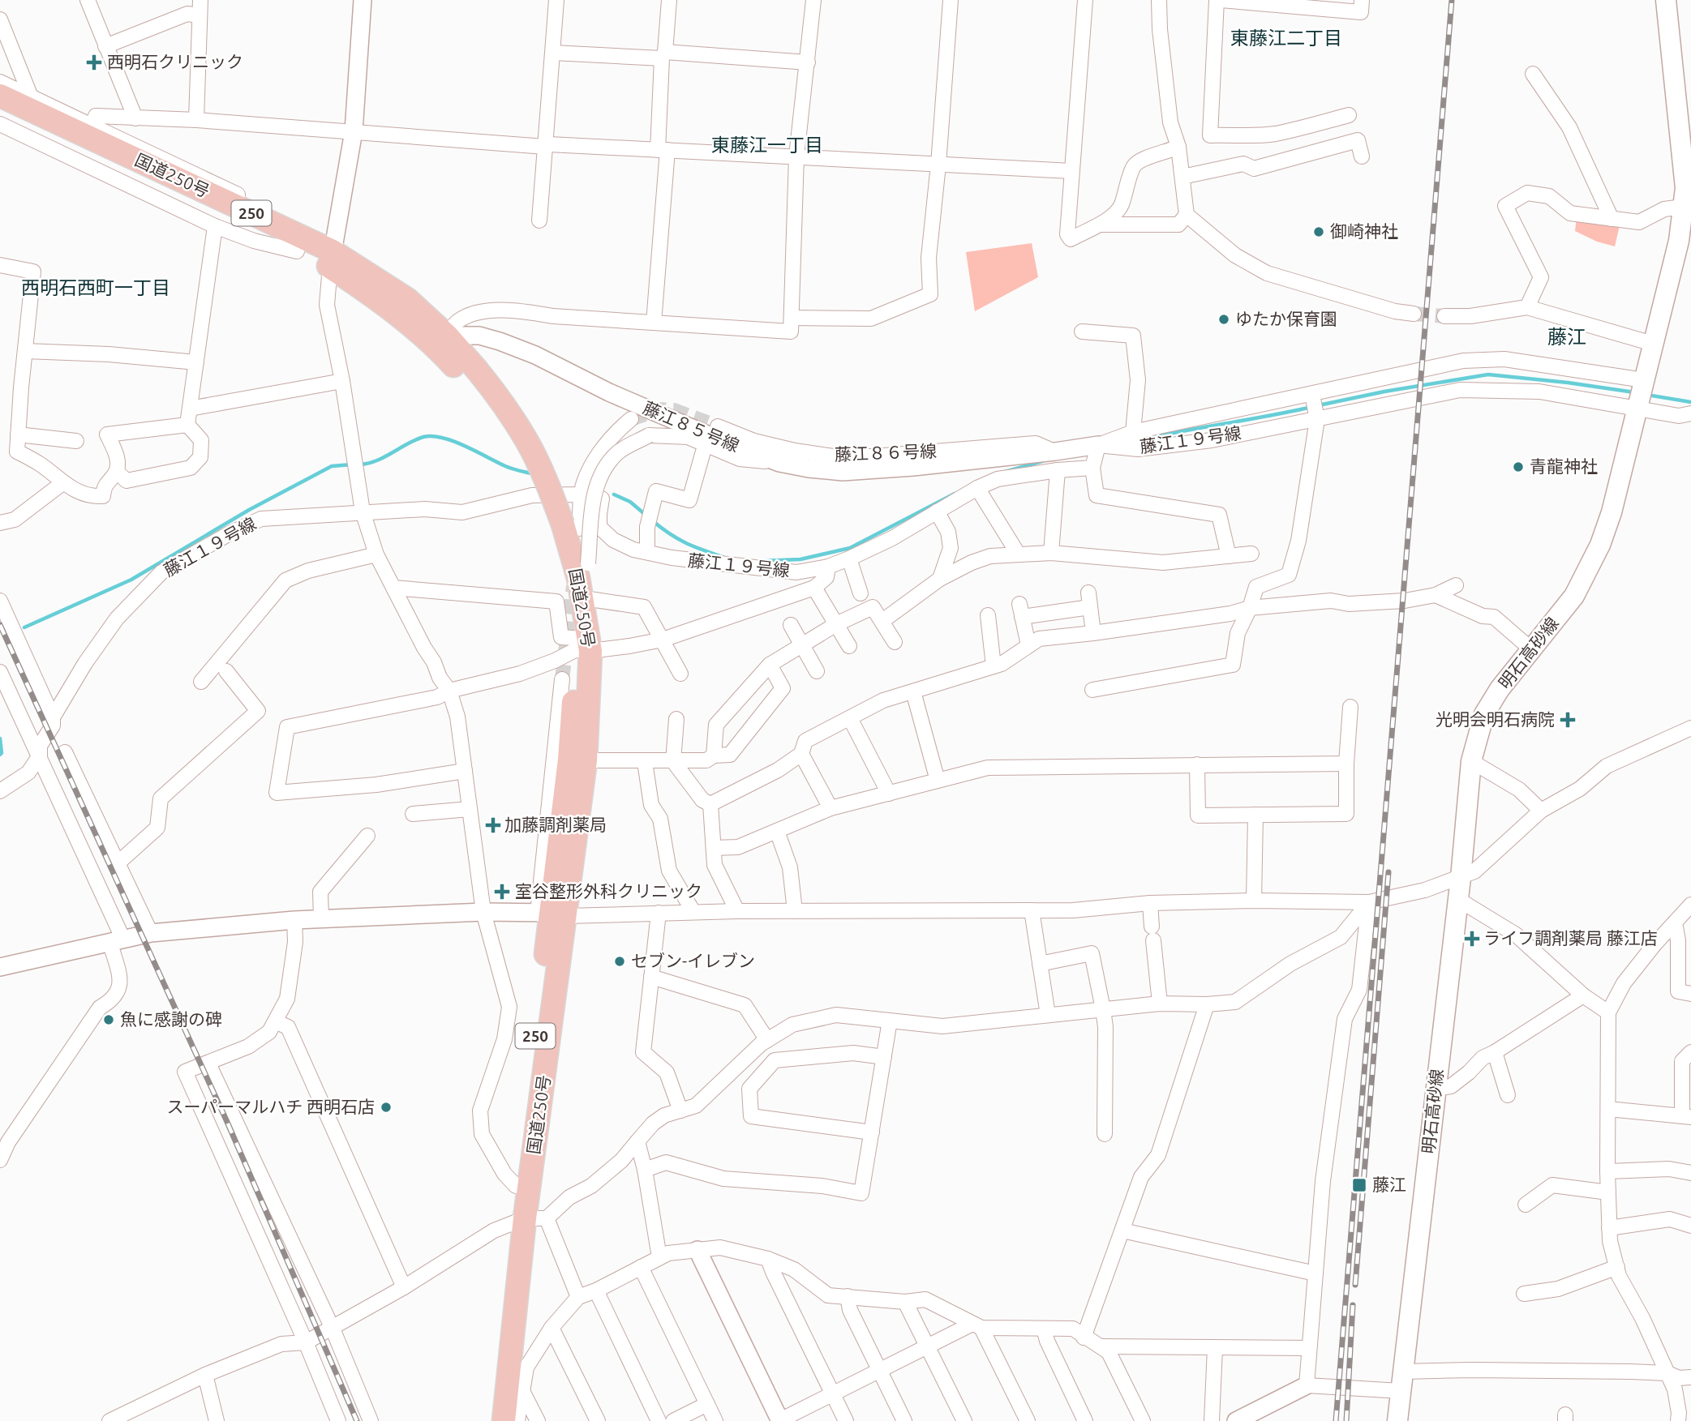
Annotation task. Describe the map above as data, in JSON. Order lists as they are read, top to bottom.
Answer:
{
  "streets": {
    "highway": ["国道250号", "250"],
    "main road": ["明石高砂線"],
    "street": ["藤江８５号線", "藤江１９号線", "藤江８６号線"]
  },
  "crossings": [
    ["国道250号", "藤江８５号線"],
    ["藤江８５号線", "藤江１９号線"],
    ["藤江８５号線", "藤江８６号線"],
    ["藤江１９号線", "明石高砂線"]
  ],
  "districts": [
    "東藤江二丁目",
    "東藤江一丁目",
    "西明石西町一丁目",
    "藤江"
  ],
  "places": {
    "health": [
      "西明石クリニック",
      "光明会明石病院",
      "加藤調剤薬局",
      "室谷整形外科クリニック",
      "ライフ調剤薬局 藤江店"
    ],
    "other": [
      "御崎神社",
      "ゆたか保育園",
      "青龍神社",
      "セブン-イレブン",
      "魚に感謝の碑",
      "スーパーマルハチ 西明石店"
    ],
    "transit": ["藤江"]
  }
}
